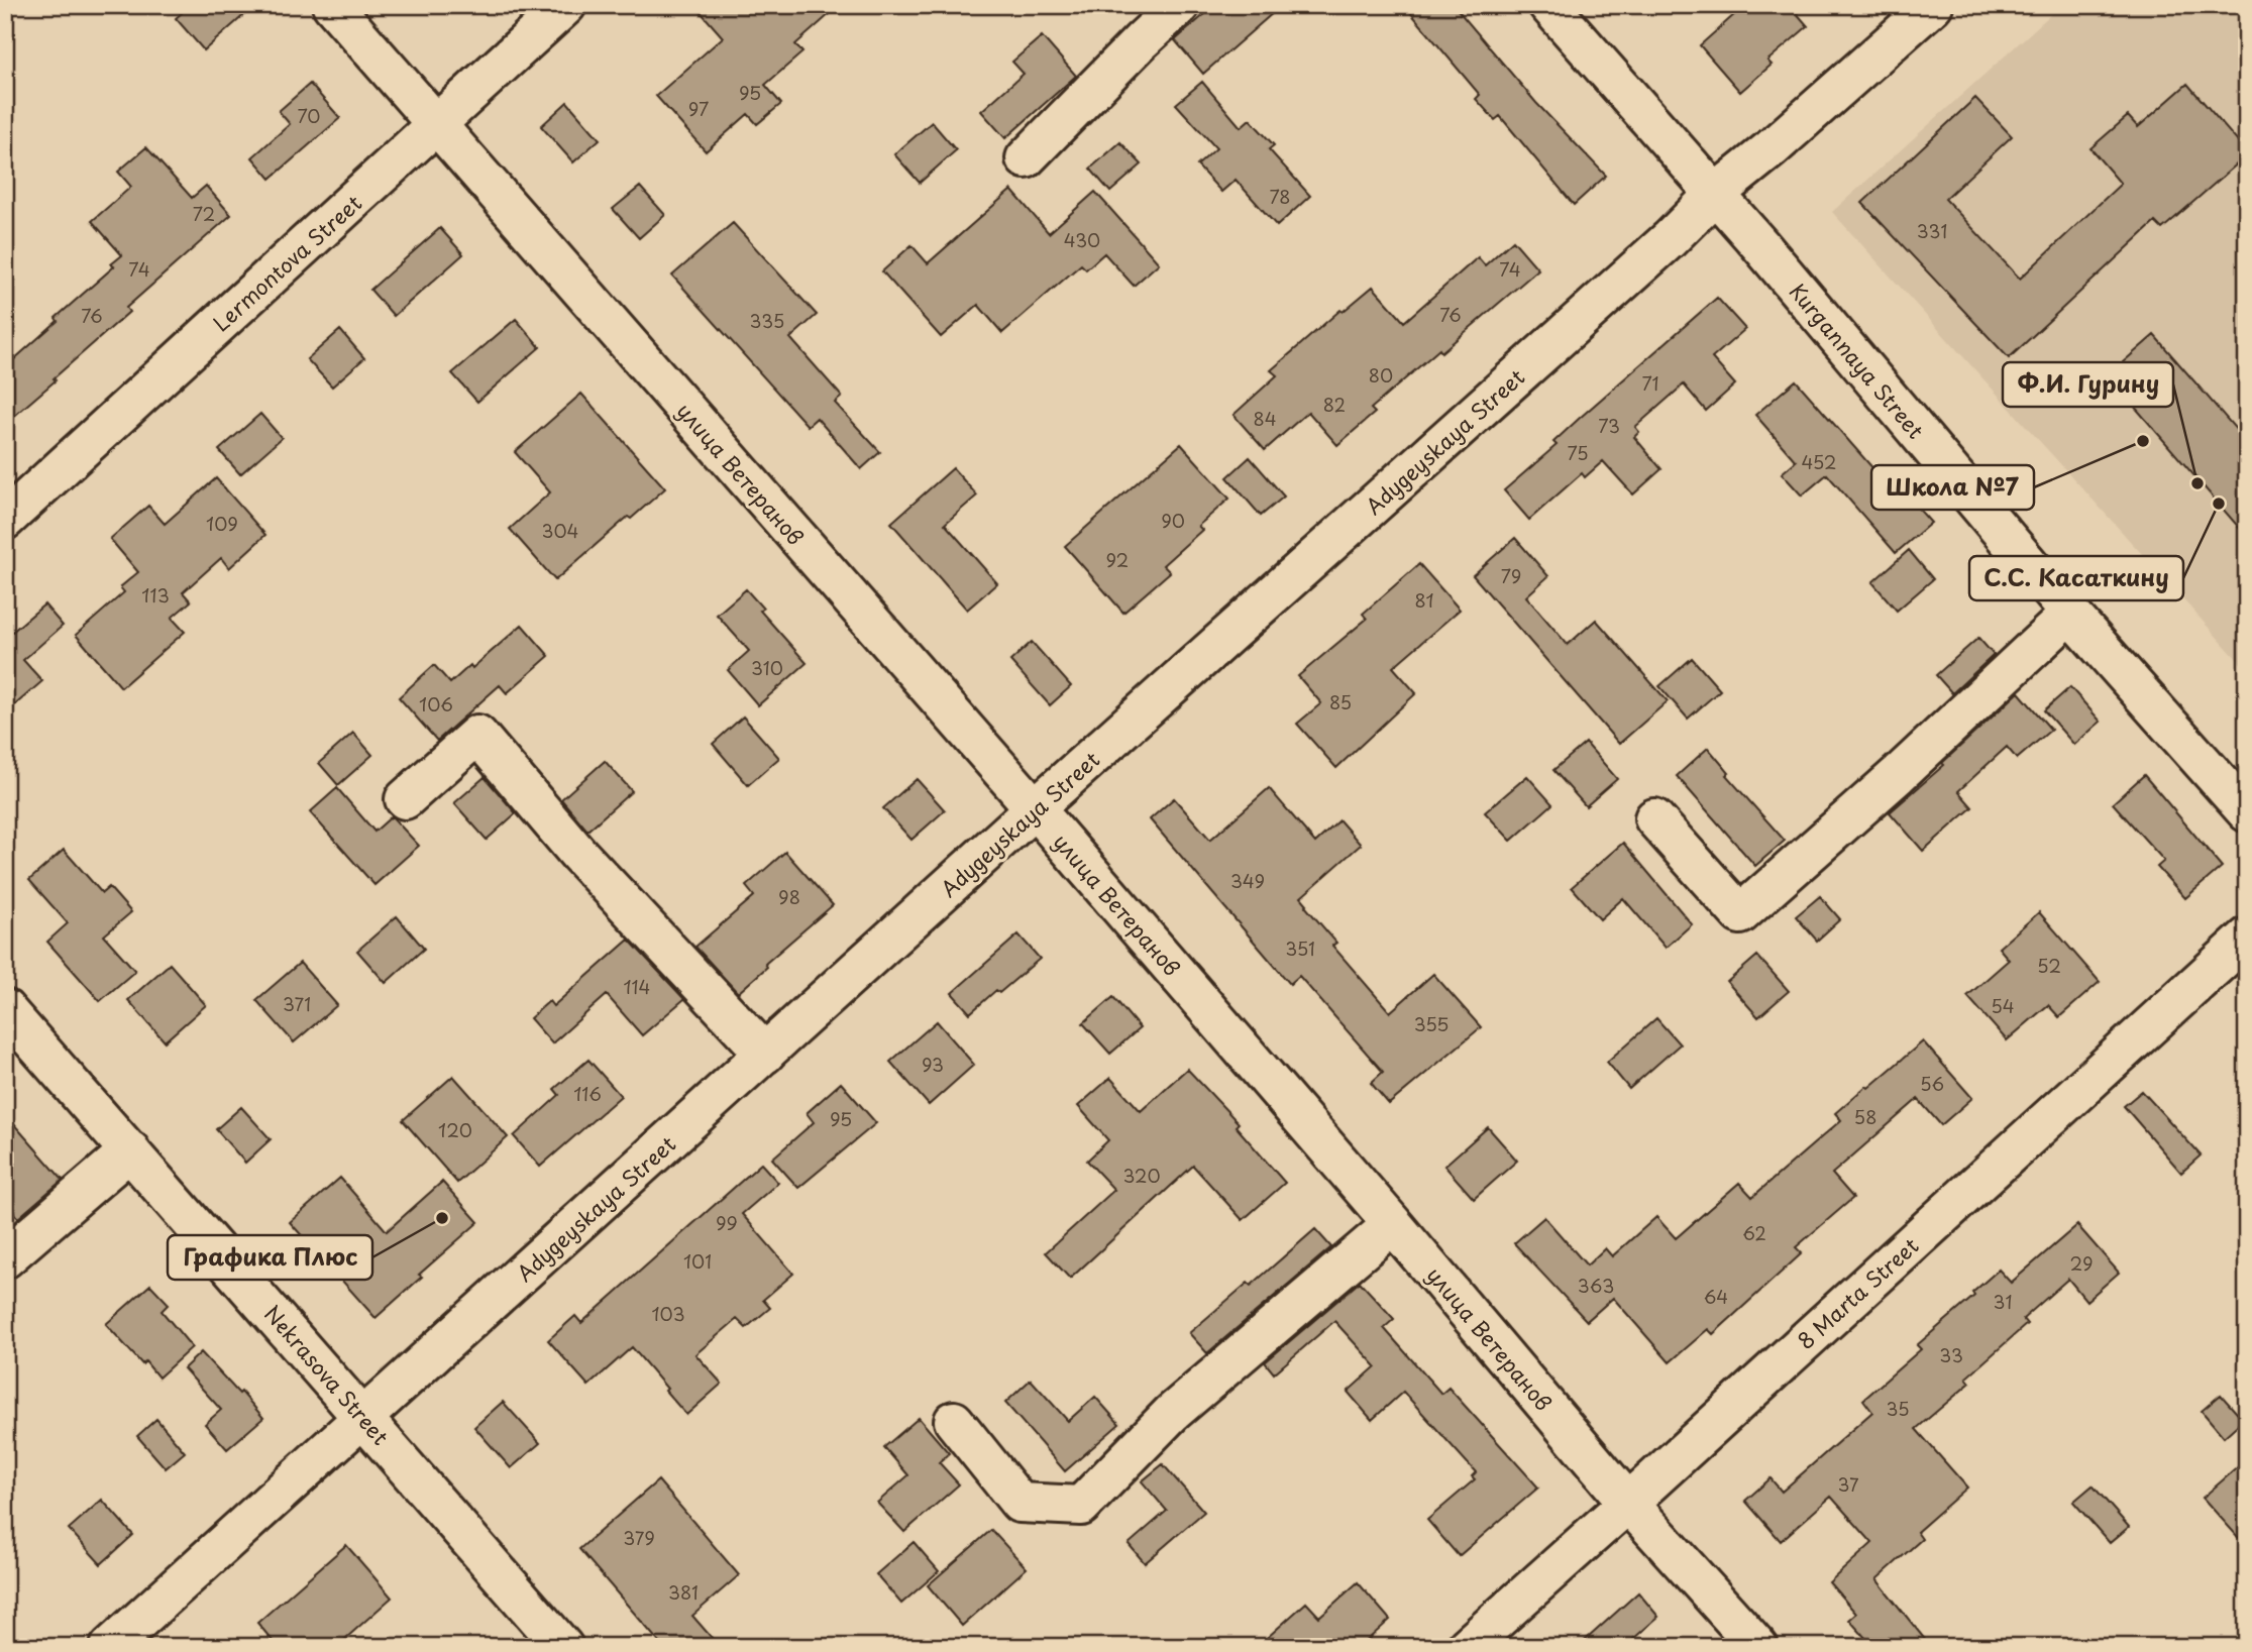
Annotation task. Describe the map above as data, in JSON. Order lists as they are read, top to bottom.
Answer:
{
  "streets": {
    "street": [
      "Lermontova Street",
      "Kurgannaya Street",
      "Adygeyskaya Street",
      "улица Ветеранов",
      "8 Marta Street",
      "Nekrasova Street"
    ]
  },
  "crossings": [
    ["Lermontova Street", "улица Ветеранов"],
    ["Kurgannaya Street", "Adygeyskaya Street"],
    ["Adygeyskaya Street", "улица Ветеранов"],
    ["Adygeyskaya Street", "Nekrasova Street"],
    ["улица Ветеранов", "8 Marta Street"]
  ],
  "places": [
    "Школа №7",
    "Ф.И. Гурину",
    "С.С. Касаткину",
    "Графика Плюс"
  ],
  "house_numbers": [
    "95",
    "97",
    "70",
    "78",
    "72",
    "331",
    "430",
    "74",
    "74",
    "76",
    "76",
    "335",
    "80",
    "71",
    "82",
    "84",
    "73",
    "75",
    "452",
    "90",
    "109",
    "304",
    "92",
    "79",
    "113",
    "81",
    "310",
    "85",
    "106",
    "349",
    "98",
    "351",
    "52",
    "114",
    "371",
    "54",
    "355",
    "93",
    "56",
    "116",
    "58",
    "95",
    "120",
    "320",
    "99",
    "62",
    "101",
    "29",
    "363",
    "64",
    "31",
    "103",
    "33",
    "35",
    "37",
    "379",
    "381"
  ]
}
